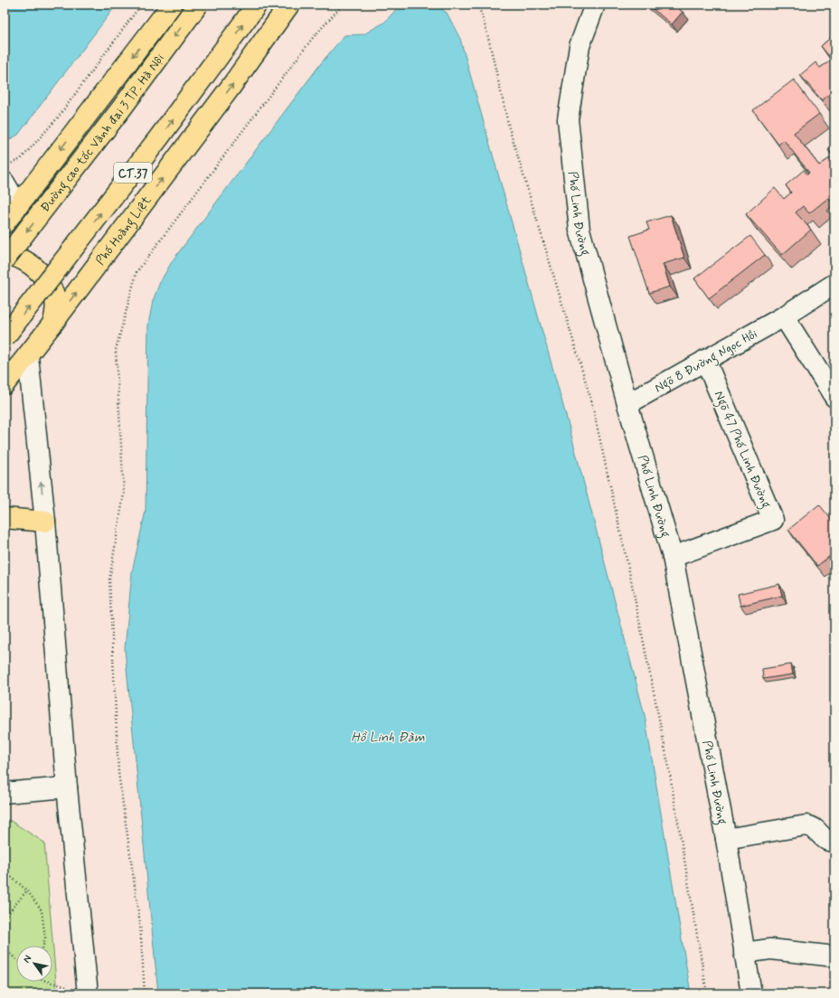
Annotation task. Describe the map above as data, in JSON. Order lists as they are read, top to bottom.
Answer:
{
  "streets": {
    "main road": ["Đường cao tốc Vành đai 3 TP. Hà Nội", "CT.37", "Phố Hoàng Liệt"],
    "street": ["Phố Linh Đường", "Ngõ 8 Đường Ngọc Hồi", "Ngõ 47 Phố Linh Đường"]
  },
  "crossings": [
    ["Phố Linh Đường", "Ngõ 8 Đường Ngọc Hồi"],
    ["Phố Linh Đường", "Ngõ 47 Phố Linh Đường"],
    ["Ngõ 8 Đường Ngọc Hồi", "Ngõ 47 Phố Linh Đường"]
  ],
  "water": ["Hồ Linh Đàm"],
  "north": "top left"
}
